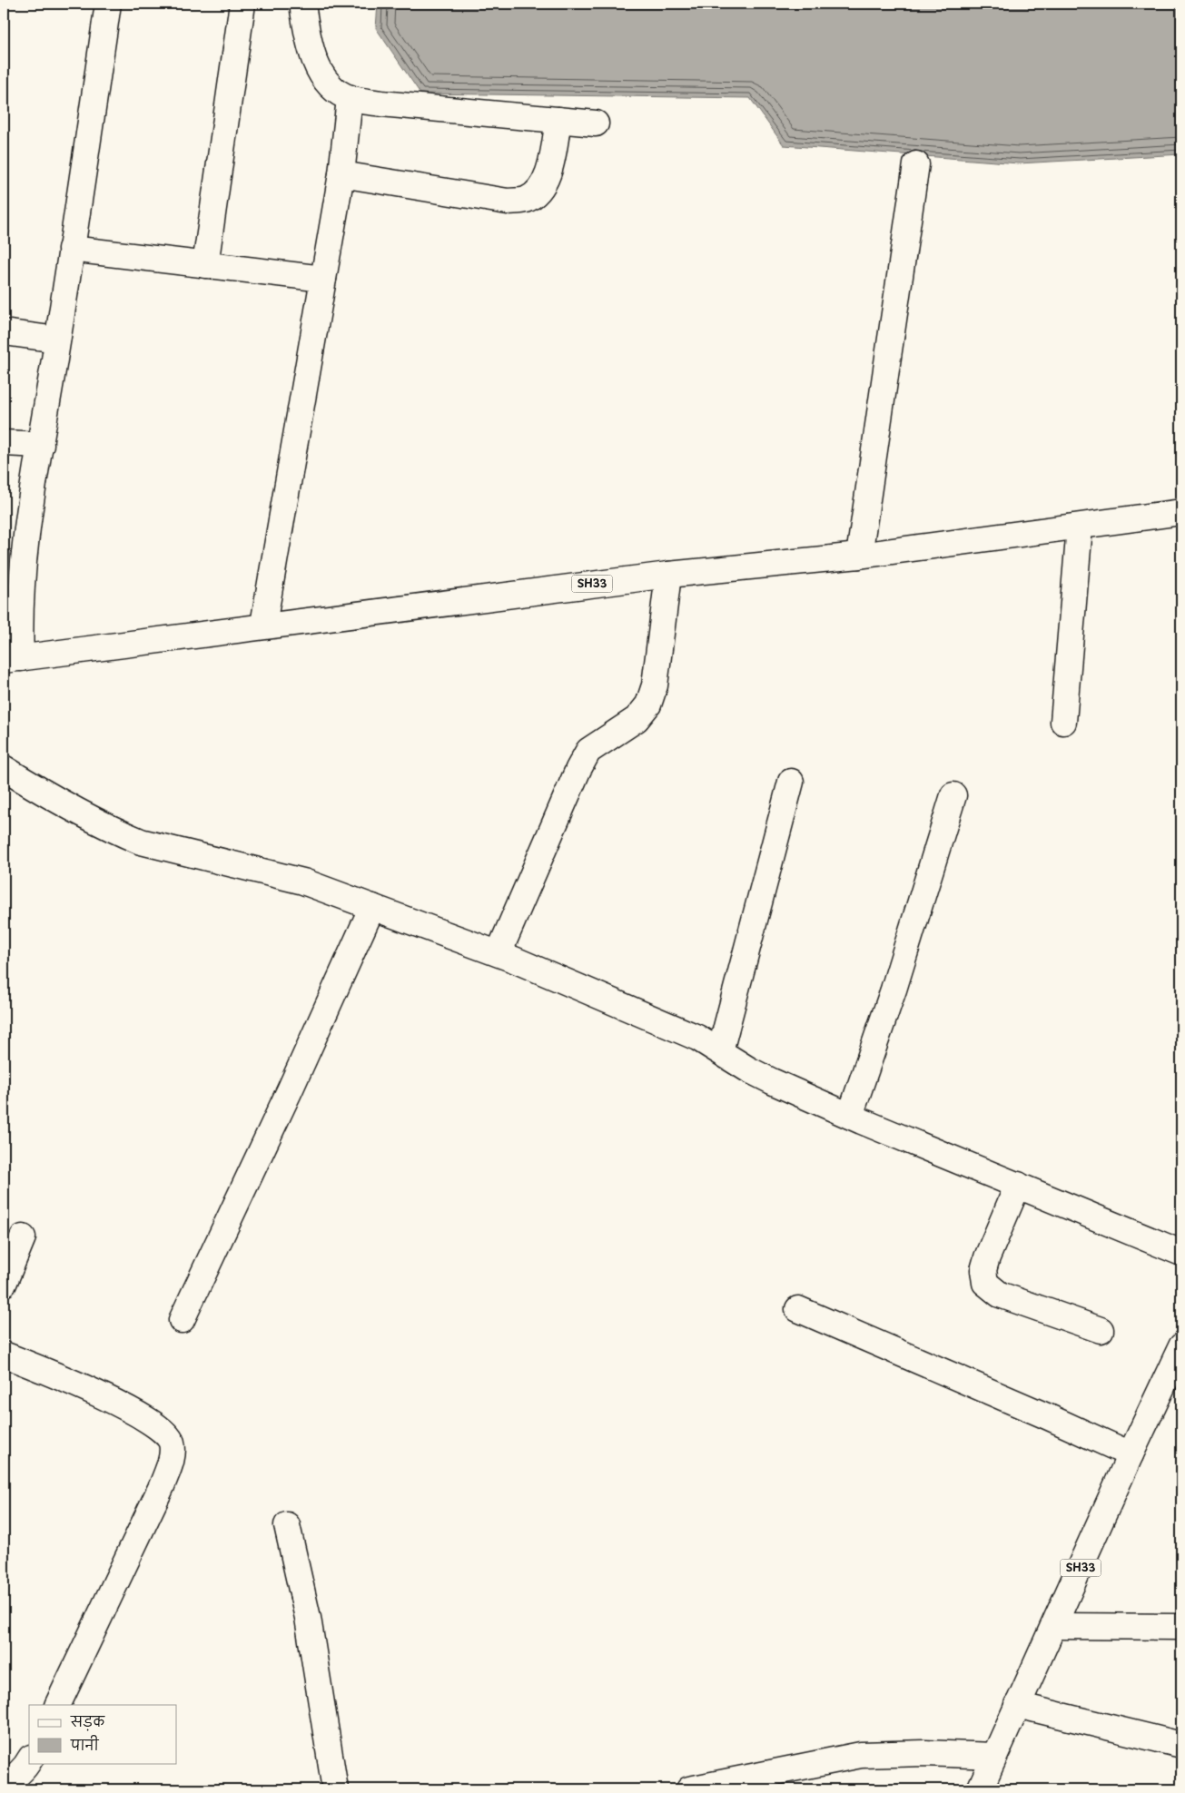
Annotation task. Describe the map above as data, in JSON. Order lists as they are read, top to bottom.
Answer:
{
  "streets": {
    "street": ["SH33"]
  },
  "legend": ["सड़क", "पानी"]
}
